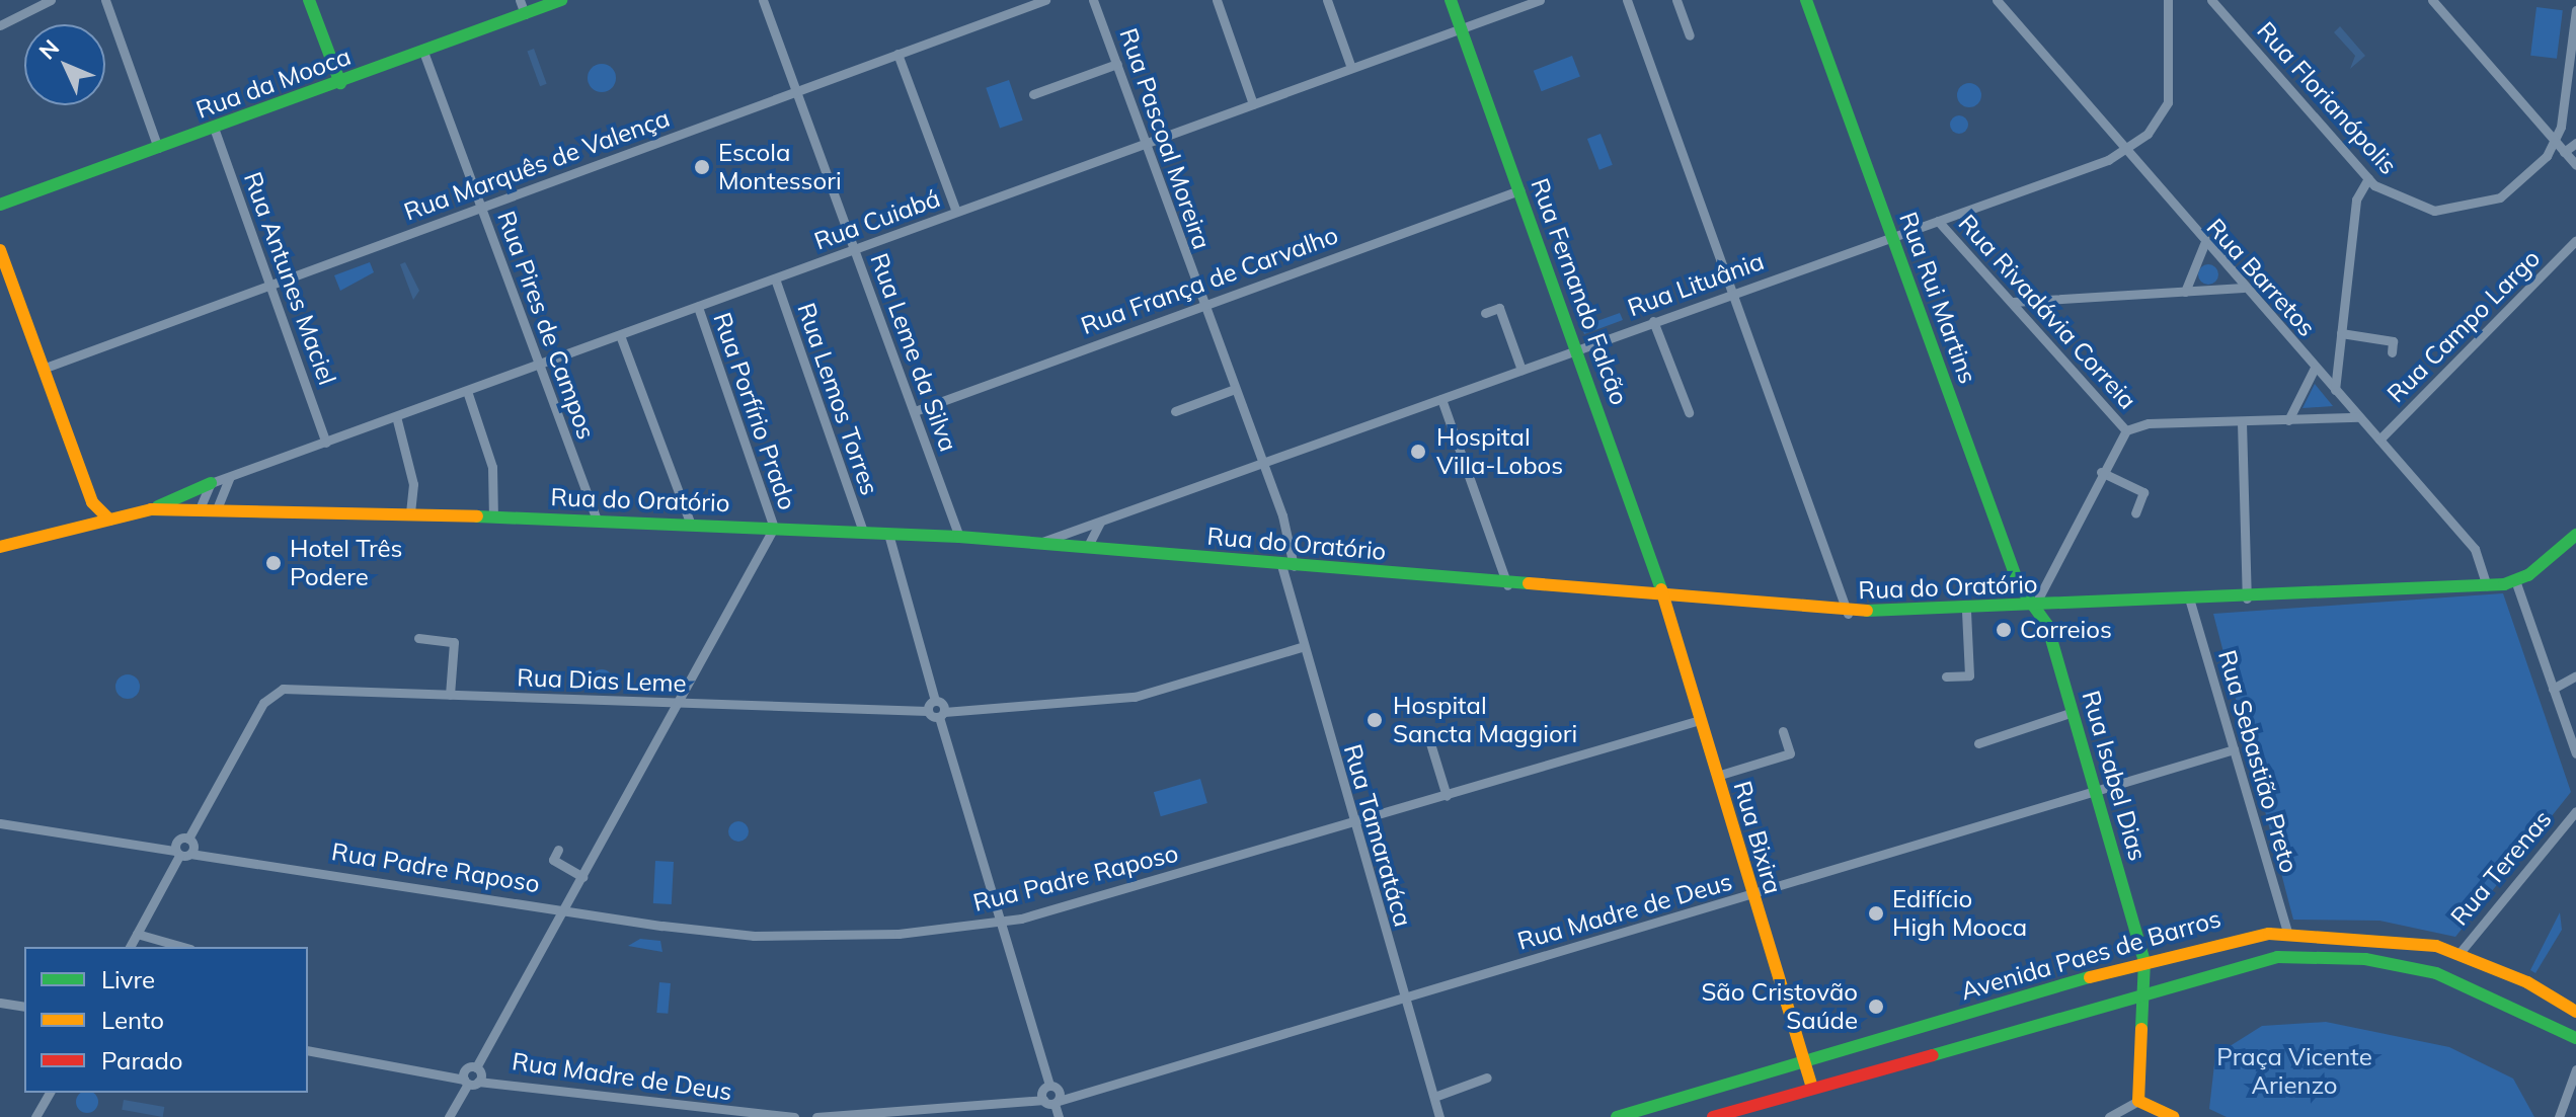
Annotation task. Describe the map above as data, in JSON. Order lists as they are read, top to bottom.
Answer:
{
  "streets": {
    "main road": [
      "Rua da Mooca",
      "Rua Fernando Falcão",
      "Rua Rui Martins",
      "Rua do Oratório",
      "Rua Isabel Dias",
      "Rua Bixira",
      "Avenida Paes de Barros"
    ],
    "street": [
      "Rua Florianópolis",
      "Rua Pascoal Moreira",
      "Rua Marquês de Valença",
      "Rua Cuiabá",
      "Rua Barretos",
      "Rua Antunes Maciel",
      "Rua França de Carvalho",
      "Rua Lituânia",
      "Rua Rivadávia Correia",
      "Rua Pires de Campos",
      "Rua Campo Largo",
      "Rua Leme da Silva",
      "Rua Lemos Torres",
      "Rua Porfírio Prado",
      "Rua Dias Leme",
      "Rua Sebastião Preto",
      "Rua Tamaratáca",
      "Rua Padre Raposo",
      "Rua Terenas",
      "Rua Madre de Deus"
    ]
  },
  "crossings": [
    ["Rua da Mooca", "Rua Antunes Maciel"],
    ["Rua da Mooca", "Rua Pires de Campos"],
    ["Rua Pascoal Moreira", "Rua Cuiabá"],
    ["Rua Pascoal Moreira", "Rua França de Carvalho"],
    ["Rua Pascoal Moreira", "Rua Lituânia"],
    ["Rua Pascoal Moreira", "Rua do Oratório"],
    ["Rua Pascoal Moreira", "Rua Tamaratáca"],
    ["Rua Marquês de Valença", "Rua Antunes Maciel"],
    ["Rua Marquês de Valença", "Rua Pires de Campos"],
    ["Rua Marquês de Valença", "Rua Leme da Silva"],
    ["Rua Cuiabá", "Rua Antunes Maciel"],
    ["Rua Cuiabá", "Rua Fernando Falcão"],
    ["Rua Cuiabá", "Rua Pires de Campos"],
    ["Rua Cuiabá", "Rua Leme da Silva"],
    ["Rua Cuiabá", "Rua Lemos Torres"],
    ["Rua Cuiabá", "Rua Porfírio Prado"],
    ["Rua Barretos", "Rua Lituânia"],
    ["Rua Barretos", "Rua Campo Largo"],
    ["Rua Barretos", "Rua do Oratório"],
    ["Rua França de Carvalho", "Rua Fernando Falcão"],
    ["Rua França de Carvalho", "Rua Leme da Silva"],
    ["Rua Lituânia", "Rua Fernando Falcão"],
    ["Rua Lituânia", "Rua Rui Martins"],
    ["Rua Lituânia", "Rua Rivadávia Correia"],
    ["Rua Lituânia", "Rua do Oratório"],
    ["Rua Fernando Falcão", "Rua do Oratório"],
    ["Rua Fernando Falcão", "Rua Bixira"],
    ["Rua Rui Martins", "Rua do Oratório"],
    ["Rua Rui Martins", "Rua Isabel Dias"],
    ["Rua Pires de Campos", "Rua do Oratório"],
    ["Rua Leme da Silva", "Rua do Oratório"],
    ["Rua Lemos Torres", "Rua do Oratório"],
    ["Rua Porfírio Prado", "Rua do Oratório"],
    ["Rua do Oratório", "Rua Sebastião Preto"],
    ["Rua do Oratório", "Rua Isabel Dias"],
    ["Rua do Oratório", "Rua Tamaratáca"],
    ["Rua do Oratório", "Rua Bixira"],
    ["Rua Dias Leme", "Rua Padre Raposo"],
    ["Rua Sebastião Preto", "Rua Madre de Deus"],
    ["Rua Sebastião Preto", "Avenida Paes de Barros"],
    ["Rua Isabel Dias", "Rua Madre de Deus"],
    ["Rua Isabel Dias", "Avenida Paes de Barros"],
    ["Rua Tamaratáca", "Rua Padre Raposo"],
    ["Rua Tamaratáca", "Rua Madre de Deus"],
    ["Rua Bixira", "Rua Padre Raposo"],
    ["Rua Bixira", "Rua Madre de Deus"],
    ["Rua Bixira", "Avenida Paes de Barros"],
    ["Rua Terenas", "Avenida Paes de Barros"]
  ],
  "parks": ["Praça Vicente Arienzo"],
  "places": [
    "Escola Montessori",
    "Hospital Villa-Lobos",
    "Hotel Três Podere",
    "Correios",
    "Hospital Sancta Maggiori",
    "Edifício High Mooca",
    "São Cristovão Saúde"
  ],
  "legend": ["Livre", "Lento", "Parado"],
  "north": "top left"
}
